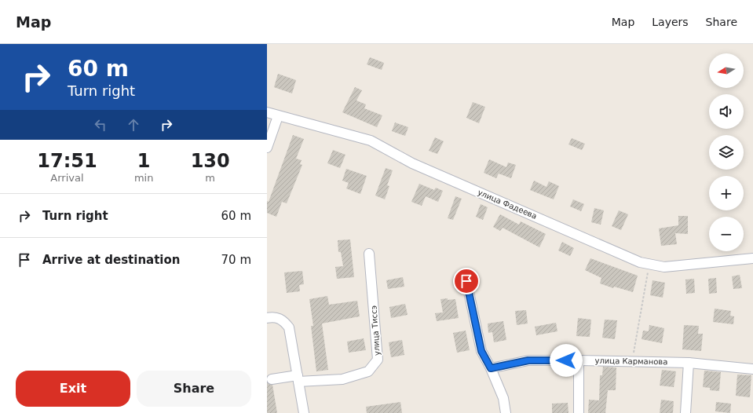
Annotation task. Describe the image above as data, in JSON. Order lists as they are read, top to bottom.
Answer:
{
  "streets": {
    "street": ["улица Фадеева", "улица Тиссэ", "улица Карманова"]
  },
  "north": "left",
  "page": {
    "header": "Map",
    "nav": ["Map", "Layers", "Share"],
    "turn": ["60 m", "Turn right"],
    "map_buttons": ["+", "−"],
    "eta": [
      "17:51",
      "Arrival",
      "1",
      "min",
      "130",
      "m"
    ],
    "list": [
      {
        "name": "Turn right",
        "value": "60 m"
      },
      {
        "name": "Arrive at destination",
        "value": "70 m"
      }
    ],
    "buttons": ["Exit", "Share"]
  }
}
